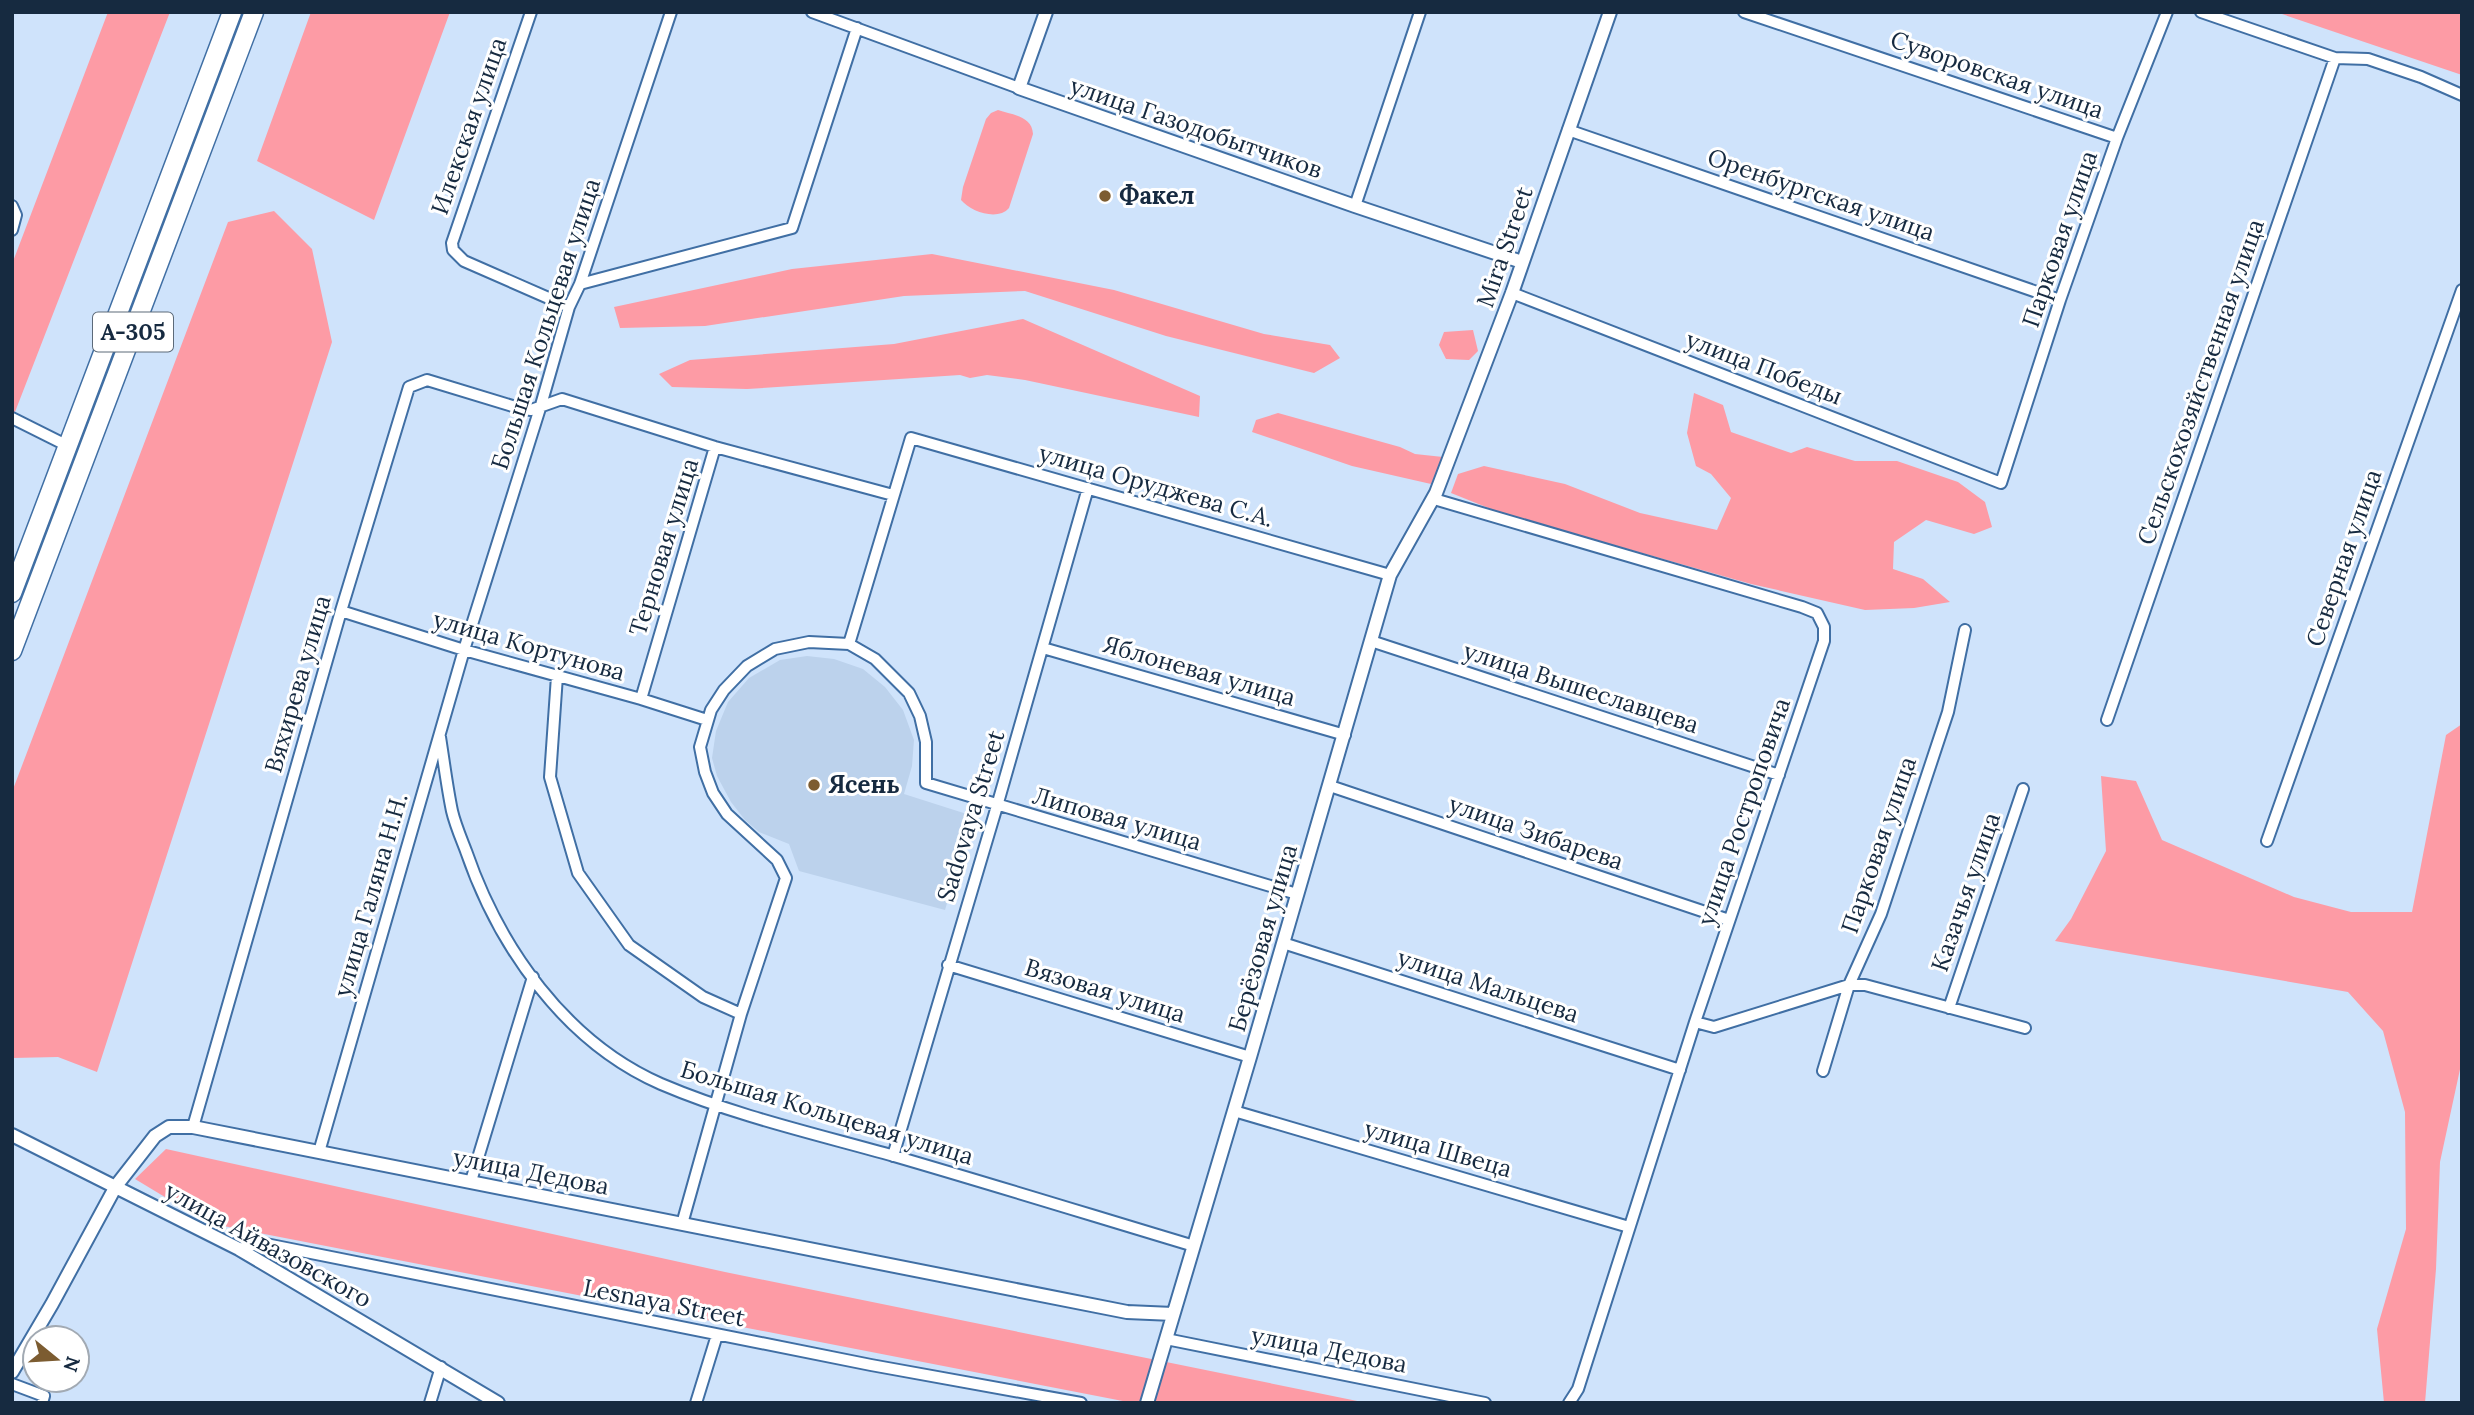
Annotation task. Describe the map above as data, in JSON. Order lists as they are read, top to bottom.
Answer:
{
  "streets": {
    "highway": ["А-305"],
    "street": [
      "Суворовская улица",
      "Илекская улица",
      "улица Газодобытчиков",
      "Оренбургская улица",
      "Парковая улица",
      "Mira Street",
      "Большая Кольцевая улица",
      "улица Победы",
      "Сельскохозяйственная улица",
      "улица Оруджева С.А.",
      "Терновая улица",
      "Северная улица",
      "улица Кортунова",
      "Яблоневая улица",
      "Вяхирева улица",
      "улица Вышеславцева",
      "улица Ростроповича",
      "Sadovaya Street",
      "Липовая улица",
      "улица Зибарева",
      "Казачья улица",
      "улица Галяна Н.Н.",
      "Берёзовая улица",
      "улица Мальцева",
      "Вязовая улица",
      "улица Швеца",
      "улица Дедова",
      "улица Айвазовского",
      "Lesnaya Street"
    ]
  },
  "crossings": [
    ["Суворовская улица", "Парковая улица"],
    ["Илекская улица", "Большая Кольцевая улица"],
    ["улица Газодобытчиков", "Mira Street"],
    ["Оренбургская улица", "Парковая улица"],
    ["Оренбургская улица", "Mira Street"],
    ["Парковая улица", "улица Победы"],
    ["Mira Street", "улица Победы"],
    ["Mira Street", "улица Ростроповича"],
    ["Mira Street", "Берёзовая улица"],
    ["Большая Кольцевая улица", "улица Кортунова"],
    ["Большая Кольцевая улица", "Вяхирева улица"],
    ["Большая Кольцевая улица", "Sadovaya Street"],
    ["Большая Кольцевая улица", "улица Галяна Н.Н."],
    ["Большая Кольцевая улица", "Берёзовая улица"],
    ["улица Оруджева С.А.", "Sadovaya Street"],
    ["улица Оруджева С.А.", "Берёзовая улица"],
    ["Терновая улица", "улица Кортунова"],
    ["улица Кортунова", "Вяхирева улица"],
    ["улица Кортунова", "улица Галяна Н.Н."],
    ["Яблоневая улица", "Sadovaya Street"],
    ["Яблоневая улица", "Берёзовая улица"],
    ["Вяхирева улица", "улица Дедова"],
    ["улица Вышеславцева", "улица Ростроповича"],
    ["улица Вышеславцева", "Берёзовая улица"],
    ["улица Ростроповича", "улица Зибарева"],
    ["улица Ростроповича", "Берёзовая улица"],
    ["улица Ростроповича", "улица Мальцева"],
    ["улица Ростроповича", "улица Швеца"],
    ["Sadovaya Street", "Липовая улица"],
    ["Sadovaya Street", "Вязовая улица"],
    ["Липовая улица", "Берёзовая улица"],
    ["улица Зибарева", "Берёзовая улица"],
    ["улица Галяна Н.Н.", "улица Дедова"],
    ["Берёзовая улица", "улица Мальцева"],
    ["Берёзовая улица", "Вязовая улица"],
    ["Берёзовая улица", "улица Швеца"],
    ["Берёзовая улица", "улица Дедова"],
    ["улица Дедова", "улица Айвазовского"],
    ["улица Айвазовского", "Lesnaya Street"]
  ],
  "places": ["Факел", "Ясень"],
  "north": "right"
}
